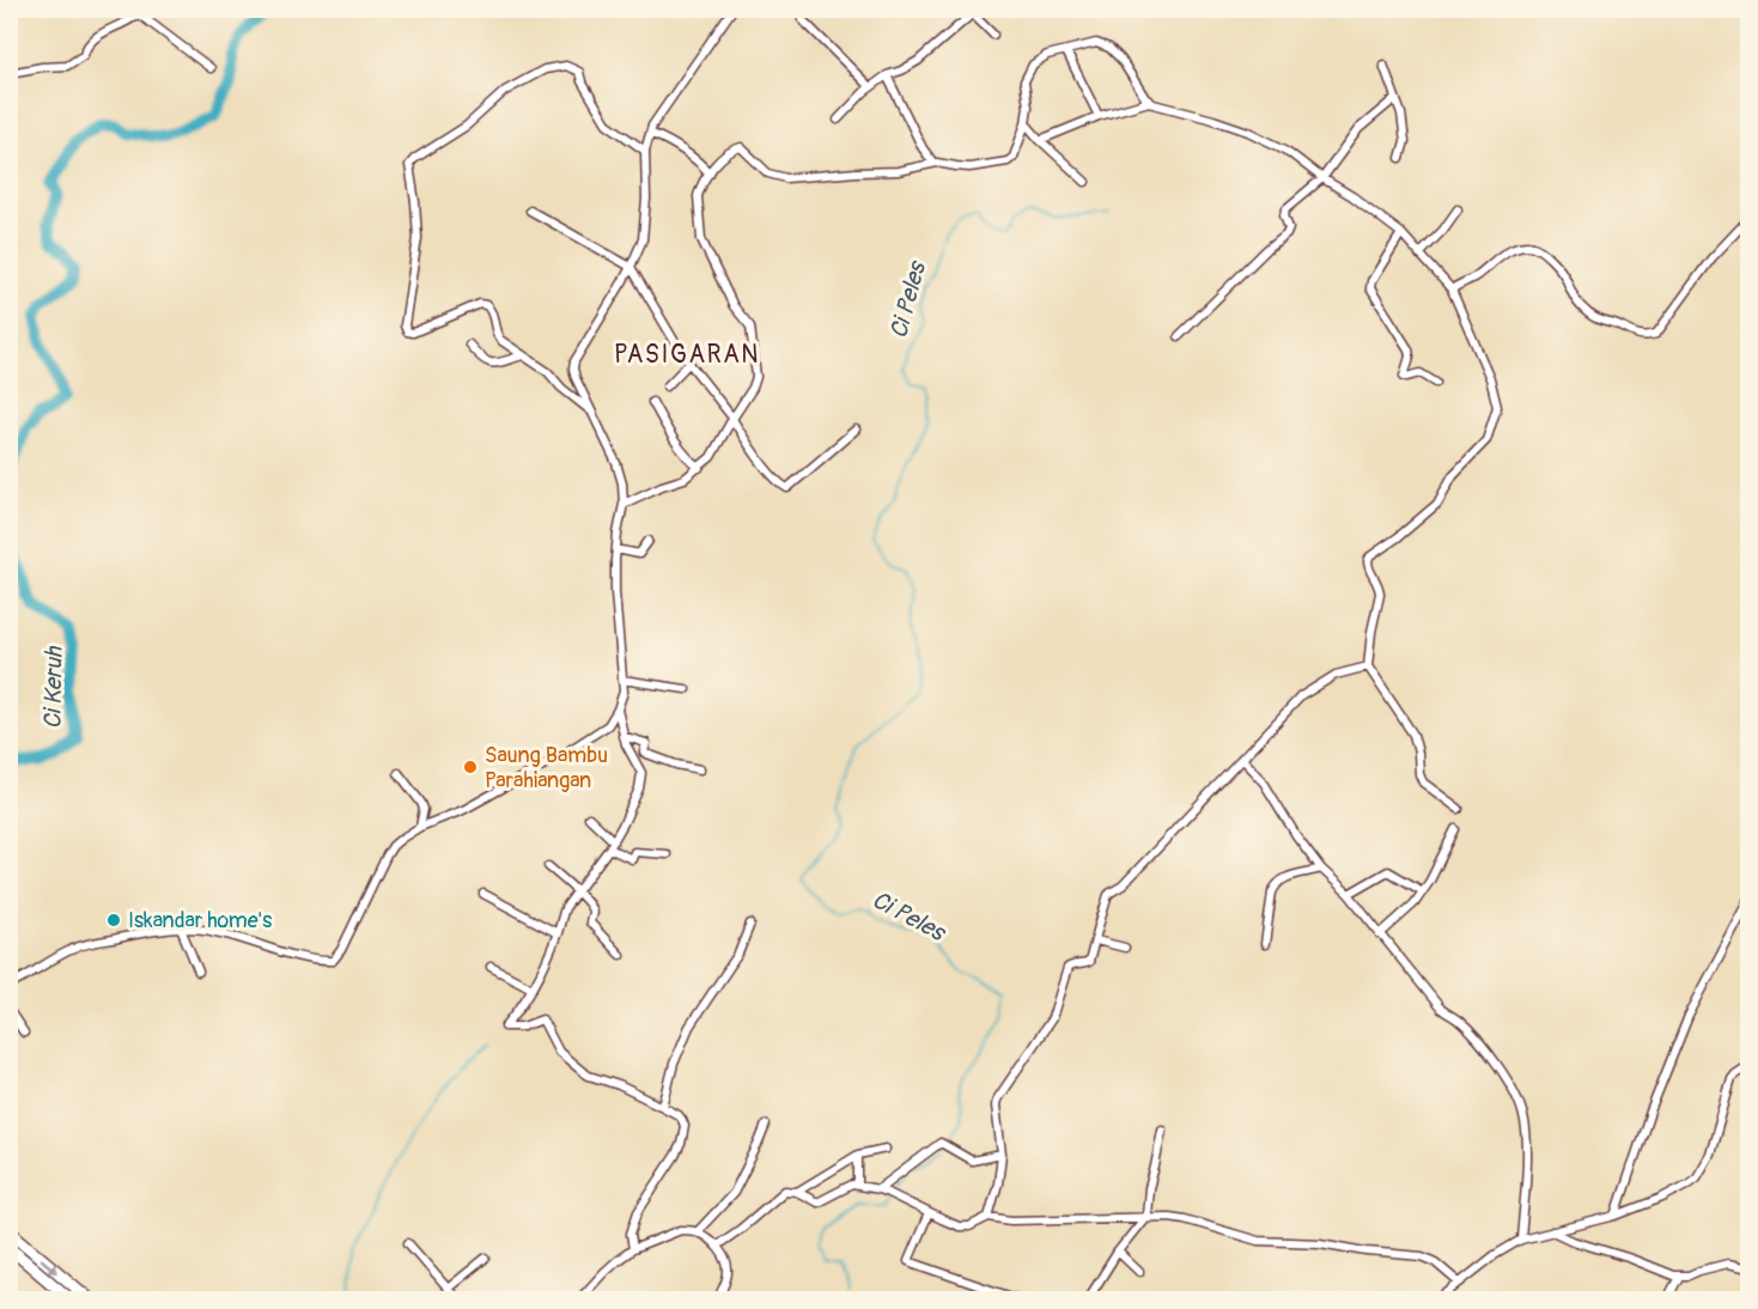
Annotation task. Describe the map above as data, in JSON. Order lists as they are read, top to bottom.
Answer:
{
  "districts": ["PASIGARAN"],
  "water": ["Ci Peles", "Ci Keruh"],
  "places": ["Saung Bambu Parahiangan", "Iskandar home's"]
}
